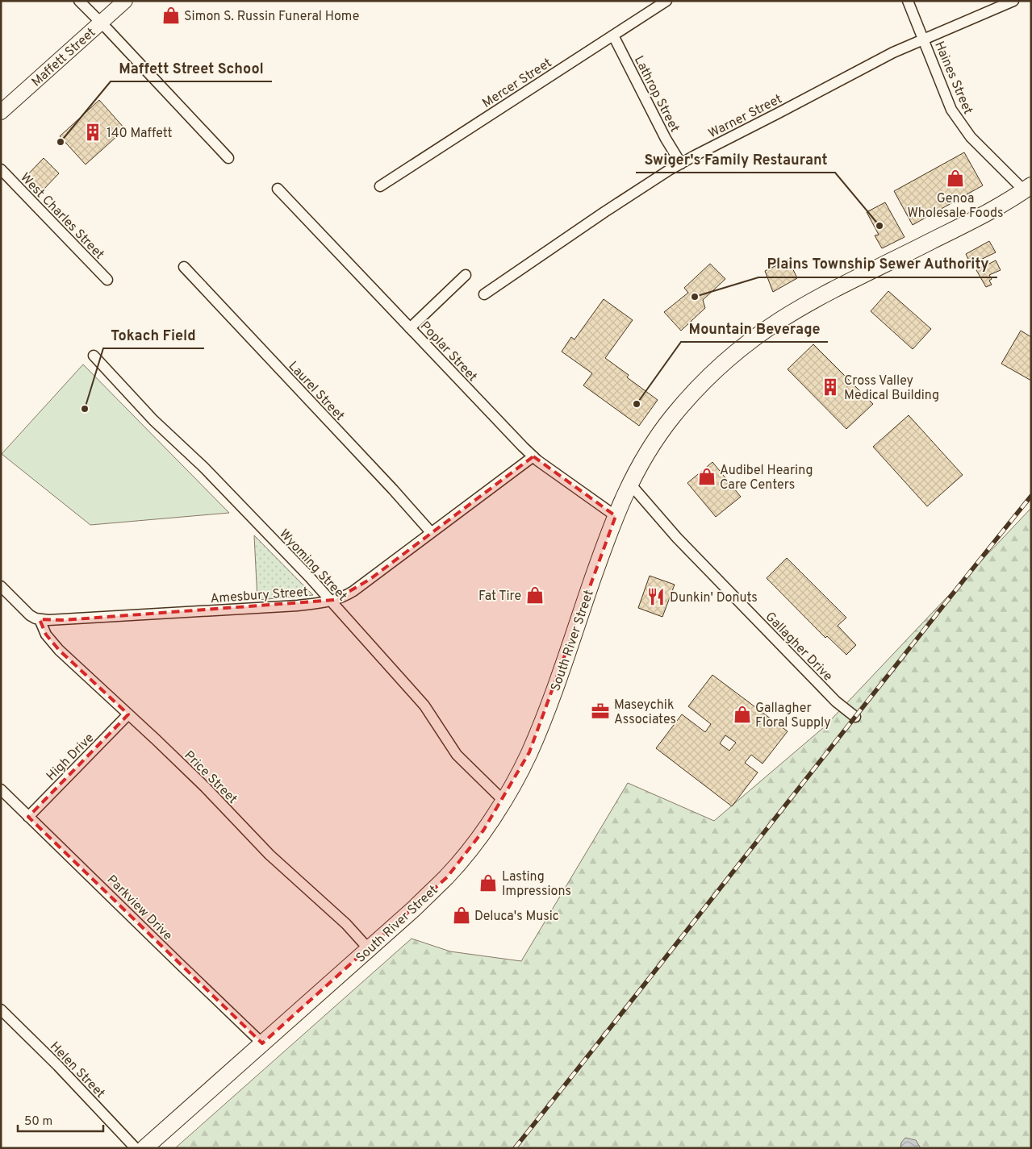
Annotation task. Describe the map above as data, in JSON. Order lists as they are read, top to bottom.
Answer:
{
  "streets": {
    "main road": ["Maffett Street", "South River Street"],
    "street": [
      "Haines Street",
      "Mercer Street",
      "Lathrop Street",
      "Warner Street",
      "West Charles Street",
      "Poplar Street",
      "Laurel Street",
      "Wyoming Street",
      "Amesbury Street",
      "Gallagher Drive",
      "High Drive",
      "Price Street",
      "Parkview Drive",
      "Helen Street"
    ]
  },
  "crossings": [
    ["Haines Street", "Warner Street"],
    ["Haines Street", "South River Street"],
    ["Mercer Street", "Lathrop Street"],
    ["Lathrop Street", "Warner Street"],
    ["Poplar Street", "Amesbury Street"],
    ["Poplar Street", "South River Street"],
    ["Laurel Street", "Amesbury Street"],
    ["Wyoming Street", "Amesbury Street"],
    ["Wyoming Street", "South River Street"],
    ["Amesbury Street", "Price Street"],
    ["South River Street", "Gallagher Drive"],
    ["South River Street", "Price Street"],
    ["South River Street", "Parkview Drive"],
    ["High Drive", "Price Street"],
    ["High Drive", "Parkview Drive"]
  ],
  "places": {
    "shop": [
      "Simon S. Russin Funeral Home",
      "Genoa Wholesale Foods",
      "Audibel Hearing Care Centers",
      "Fat Tire",
      "Gallagher Floral Supply",
      "Lasting Impressions",
      "Deluca's Music"
    ],
    "building": ["140 Maffett", "Cross Valley Medical Building"],
    "other": [
      "Maffett Street School",
      "Swiger's Family Restaurant",
      "Plains Township Sewer Authority",
      "Mountain Beverage",
      "Tokach Field"
    ],
    "restaurant": ["Dunkin' Donuts"],
    "office": ["Maseychik Associates"]
  },
  "scale_bar": "50 m"
}
